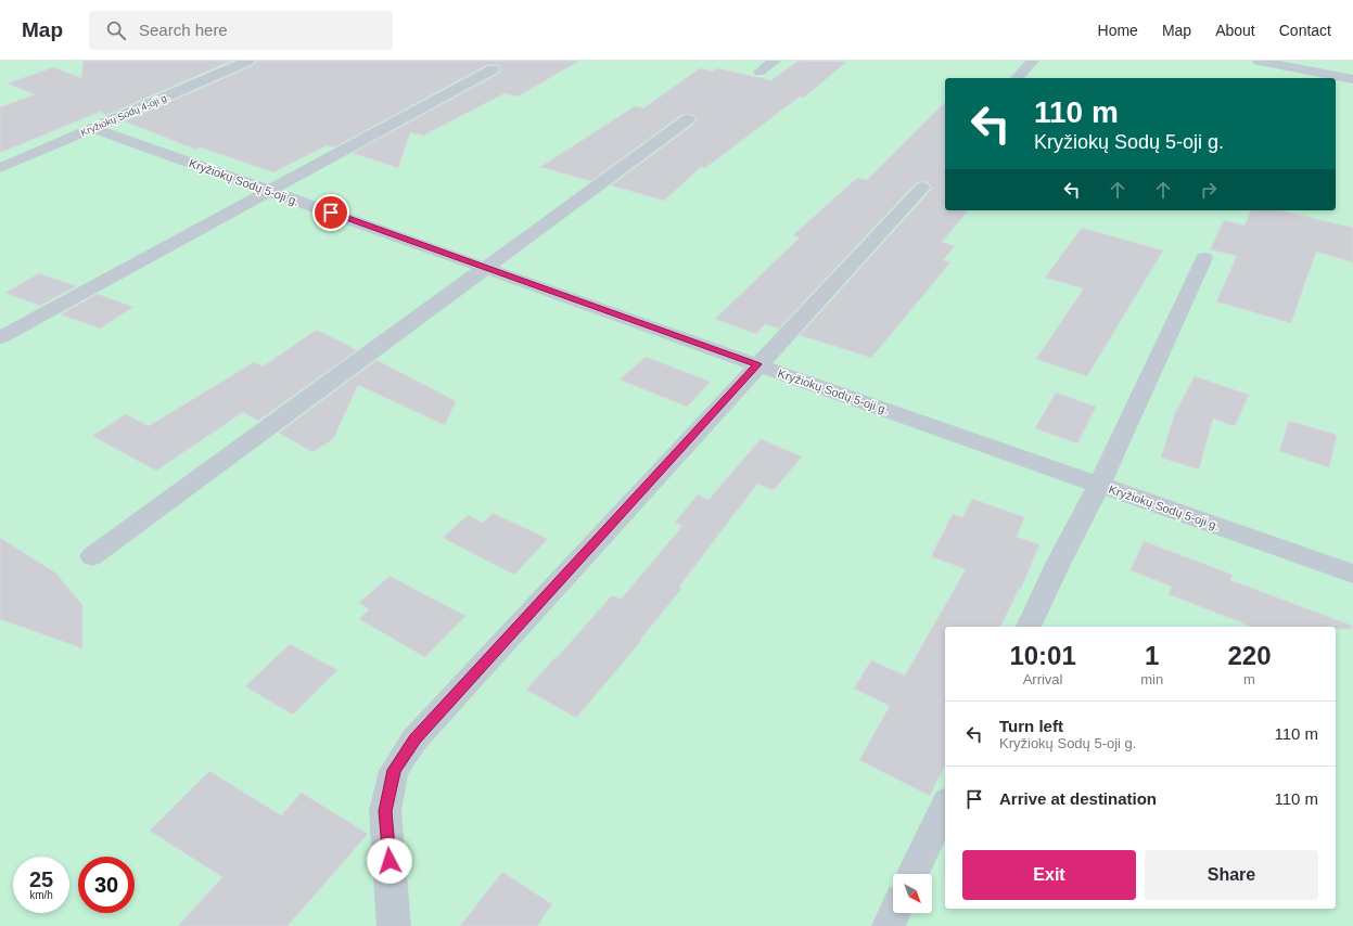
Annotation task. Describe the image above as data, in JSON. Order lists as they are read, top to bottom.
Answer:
{
  "streets": {
    "street": ["Kryžiokų Sodų 4-oji g.", "Kryžiokų Sodų 5-oji g."]
  },
  "crossings": [
    ["Kryžiokų Sodų 4-oji g.", "Kryžiokų Sodų 5-oji g."]
  ],
  "north": "bottom right",
  "page": {
    "header": "Map",
    "search": "Search here",
    "nav": [
      "Home",
      "Map",
      "About",
      "Contact"
    ],
    "turn": ["110 m", "Kryžiokų Sodų 5-oji g."],
    "eta": [
      "10:01",
      "Arrival",
      "1",
      "min",
      "220",
      "m"
    ],
    "list": [
      {
        "name": "Turn left",
        "note": "Kryžiokų Sodų 5-oji g.",
        "value": "110 m"
      },
      {
        "name": "Arrive at destination",
        "value": "110 m"
      }
    ],
    "buttons": ["Exit", "Share"],
    "speed": "25 km/h",
    "limit": "30"
  }
}
